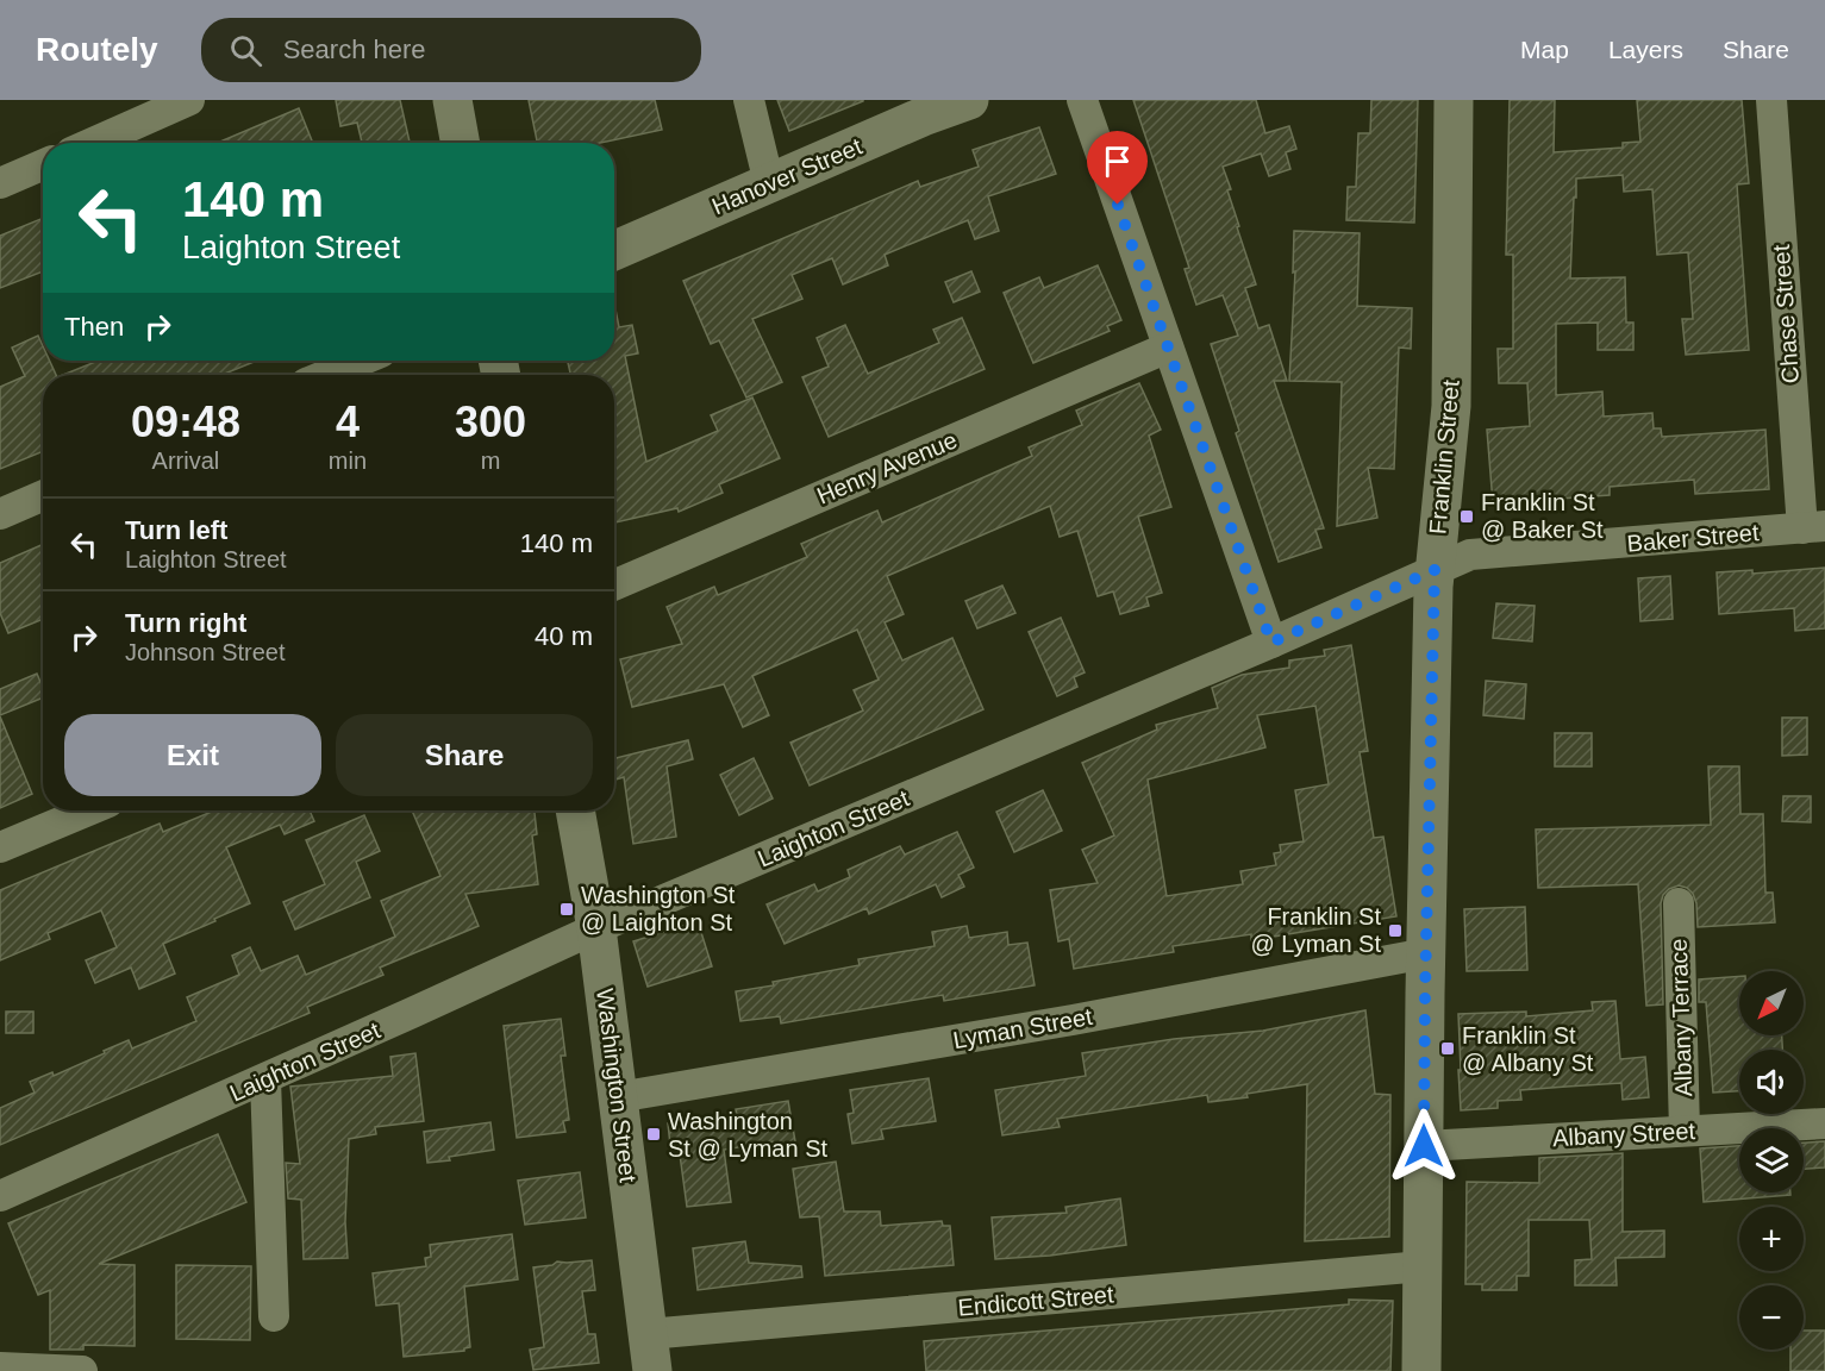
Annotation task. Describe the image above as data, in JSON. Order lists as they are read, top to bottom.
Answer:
{
  "streets": {
    "main road": ["Hanover Street", "Franklin Street", "Washington Street"],
    "street": [
      "Chase Street",
      "Henry Avenue",
      "Baker Street",
      "Laighton Street",
      "Albany Terrace",
      "Lyman Street",
      "Albany Street",
      "Endicott Street"
    ]
  },
  "crossings": [
    ["Chase Street", "Baker Street"],
    ["Franklin Street", "Baker Street"],
    ["Franklin Street", "Laighton Street"],
    ["Franklin Street", "Lyman Street"],
    ["Franklin Street", "Albany Street"],
    ["Franklin Street", "Endicott Street"],
    ["Baker Street", "Laighton Street"],
    ["Laighton Street", "Washington Street"],
    ["Albany Terrace", "Albany Street"],
    ["Lyman Street", "Washington Street"],
    ["Washington Street", "Endicott Street"]
  ],
  "places": {
    "transit": [
      "Franklin St @ Baker St",
      "Washington St @ Laighton St",
      "Franklin St @ Lyman St",
      "Franklin St @ Albany St",
      "Washington St @ Lyman St"
    ]
  },
  "north": "bottom left",
  "page": {
    "header": "Routely",
    "search": "Search here",
    "nav": ["Map", "Layers", "Share"],
    "turn": ["140 m", "Laighton Street"],
    "then": "Then",
    "eta": [
      "09:48",
      "Arrival",
      "4",
      "min",
      "300",
      "m"
    ],
    "list": [
      {
        "name": "Turn left",
        "note": "Laighton Street",
        "value": "140 m"
      },
      {
        "name": "Turn right",
        "note": "Johnson Street",
        "value": "40 m"
      }
    ],
    "buttons": ["Exit", "Share"],
    "map_buttons": ["+", "−"]
  }
}
